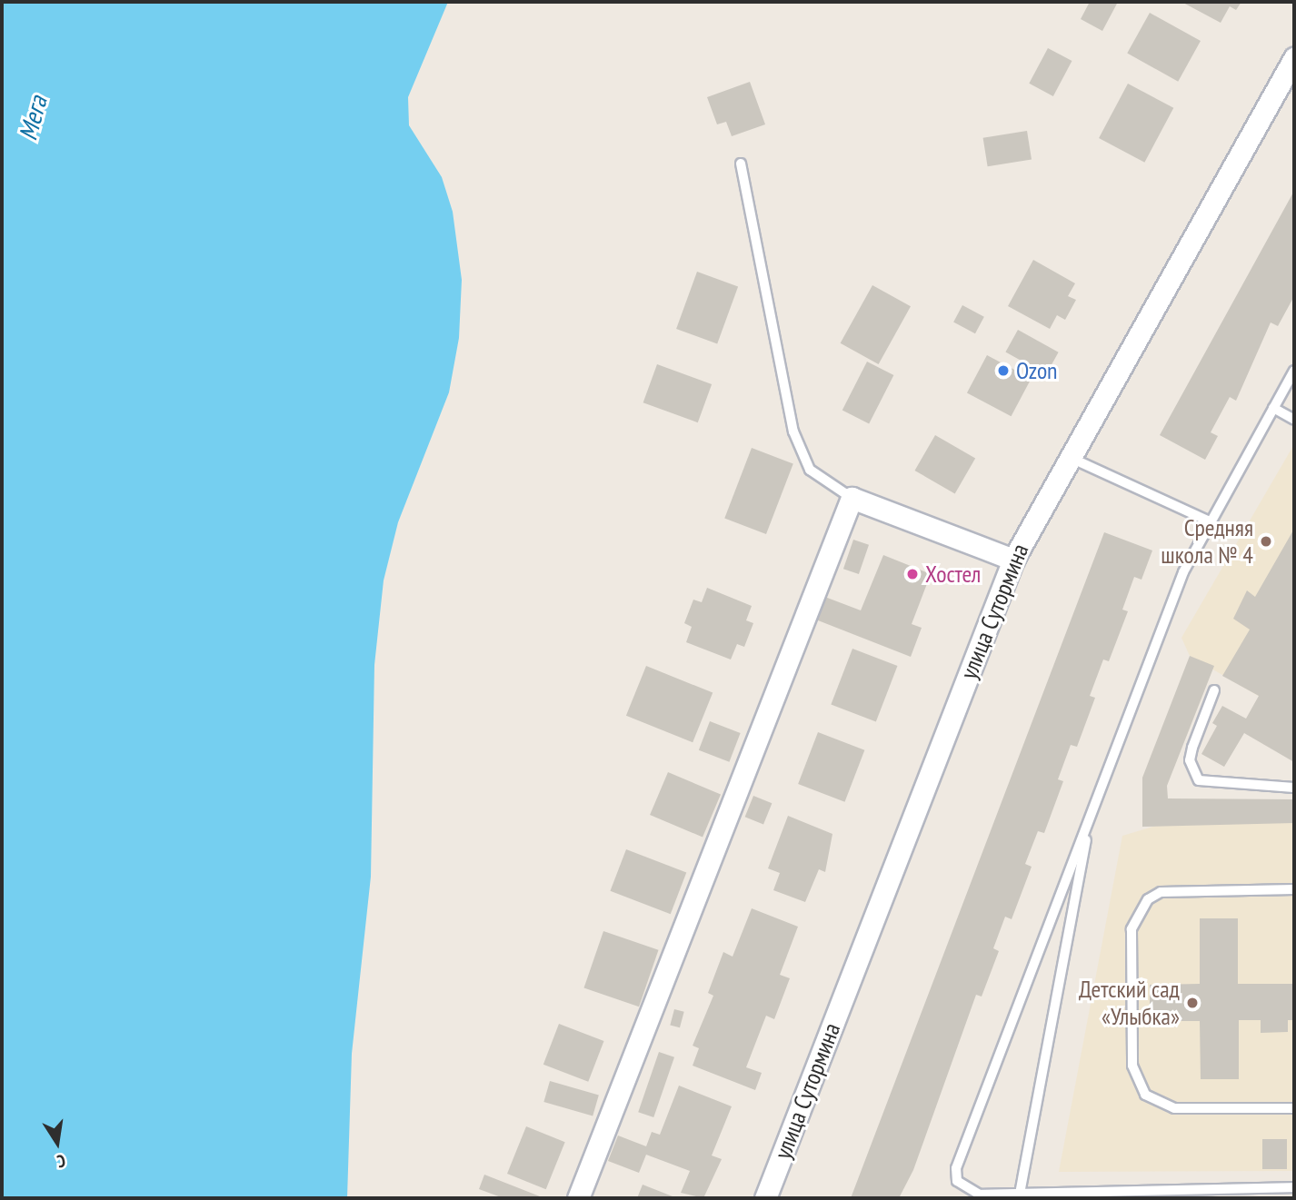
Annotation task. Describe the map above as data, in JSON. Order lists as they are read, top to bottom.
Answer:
{
  "streets": {
    "street": ["улица Сутормина"]
  },
  "water": ["Мега"],
  "places": [
    "Ozon",
    "Средняя школа № 4",
    "Хостел",
    "Детский сад «Улыбка»"
  ],
  "north": "bottom"
}
